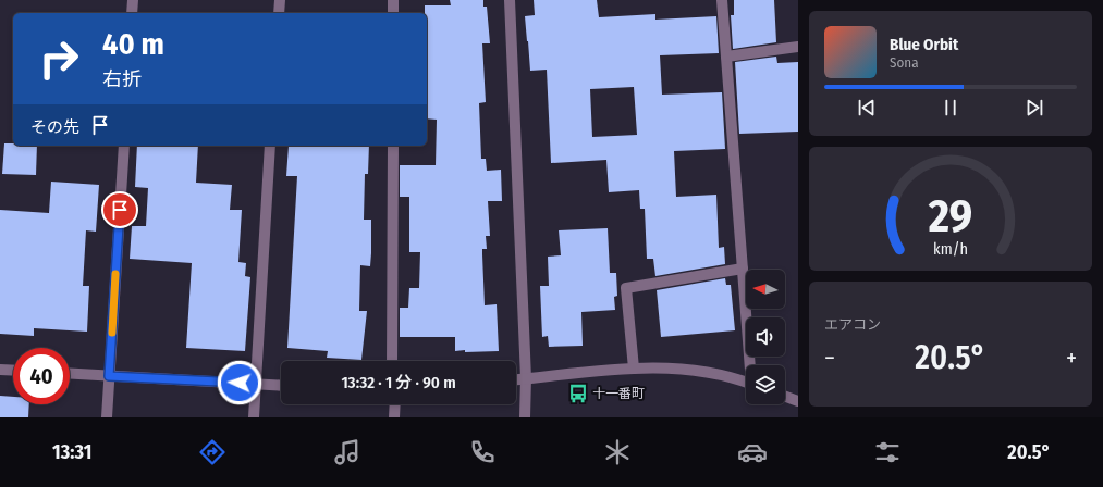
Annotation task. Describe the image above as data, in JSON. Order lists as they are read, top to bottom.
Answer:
{
  "places": {
    "bus stop": ["十一番町"]
  },
  "north": "left",
  "page": {
    "turn": ["40 m", "右折"],
    "song": ["Blue Orbit", "Sona"],
    "then": "その先",
    "tile": "エアコン",
    "heat": ["−", "20.5°", "+"],
    "limit": "40",
    "trip": "13:32 · 1 分 · 90 m",
    "tabs": ["13:31", "20.5°"],
    "gauge": ["29", "km/h"]
  }
}
